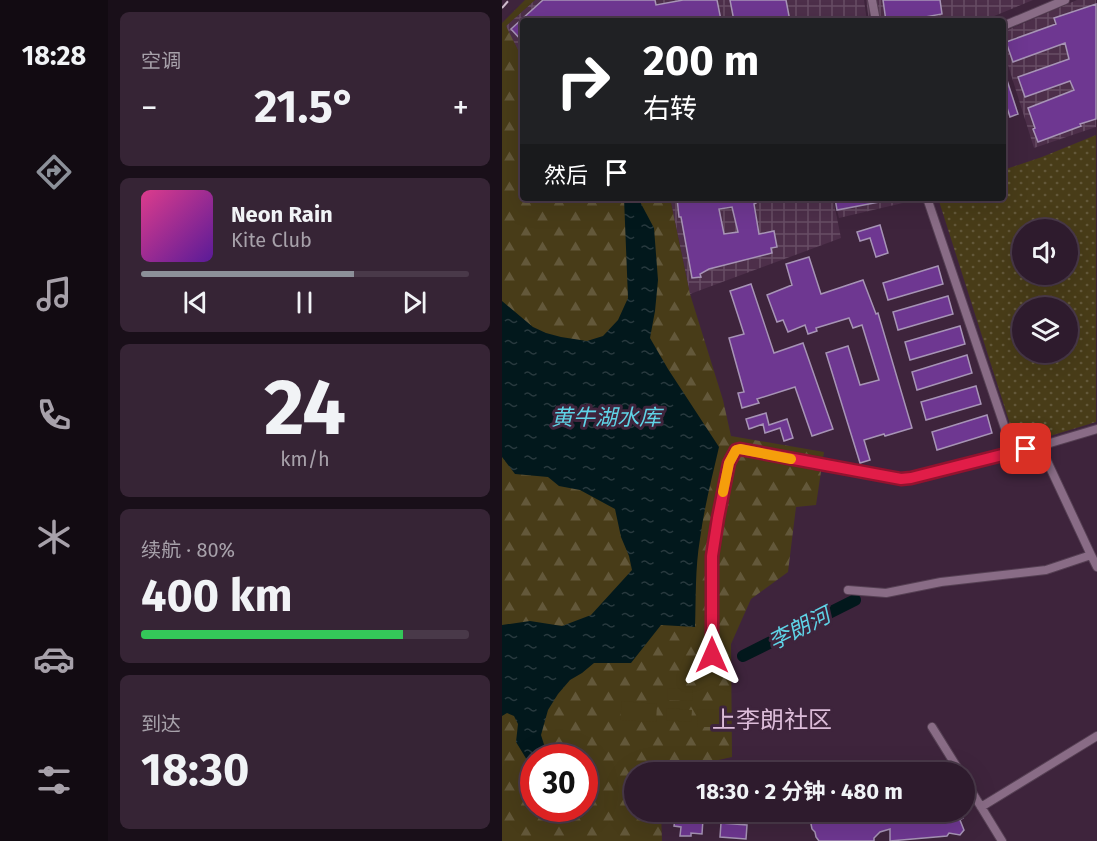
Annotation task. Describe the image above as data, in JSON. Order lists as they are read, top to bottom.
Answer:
{
  "districts": ["上李朗社区"],
  "water": ["黄牛湖水库", "李朗河"],
  "page": {
    "tabs": "18:28",
    "tile": [
      "空调",
      ["24", "km/h"],
      ["续航 · 80%", "400 km"],
      ["到达", "18:30"]
    ],
    "turn": ["200 m", "右转"],
    "heat": ["−", "21.5°", "+"],
    "then": "然后",
    "song": ["Neon Rain", "Kite Club"],
    "limit": "30",
    "trip": "18:30 · 2 分钟 · 480 m"
  }
}
